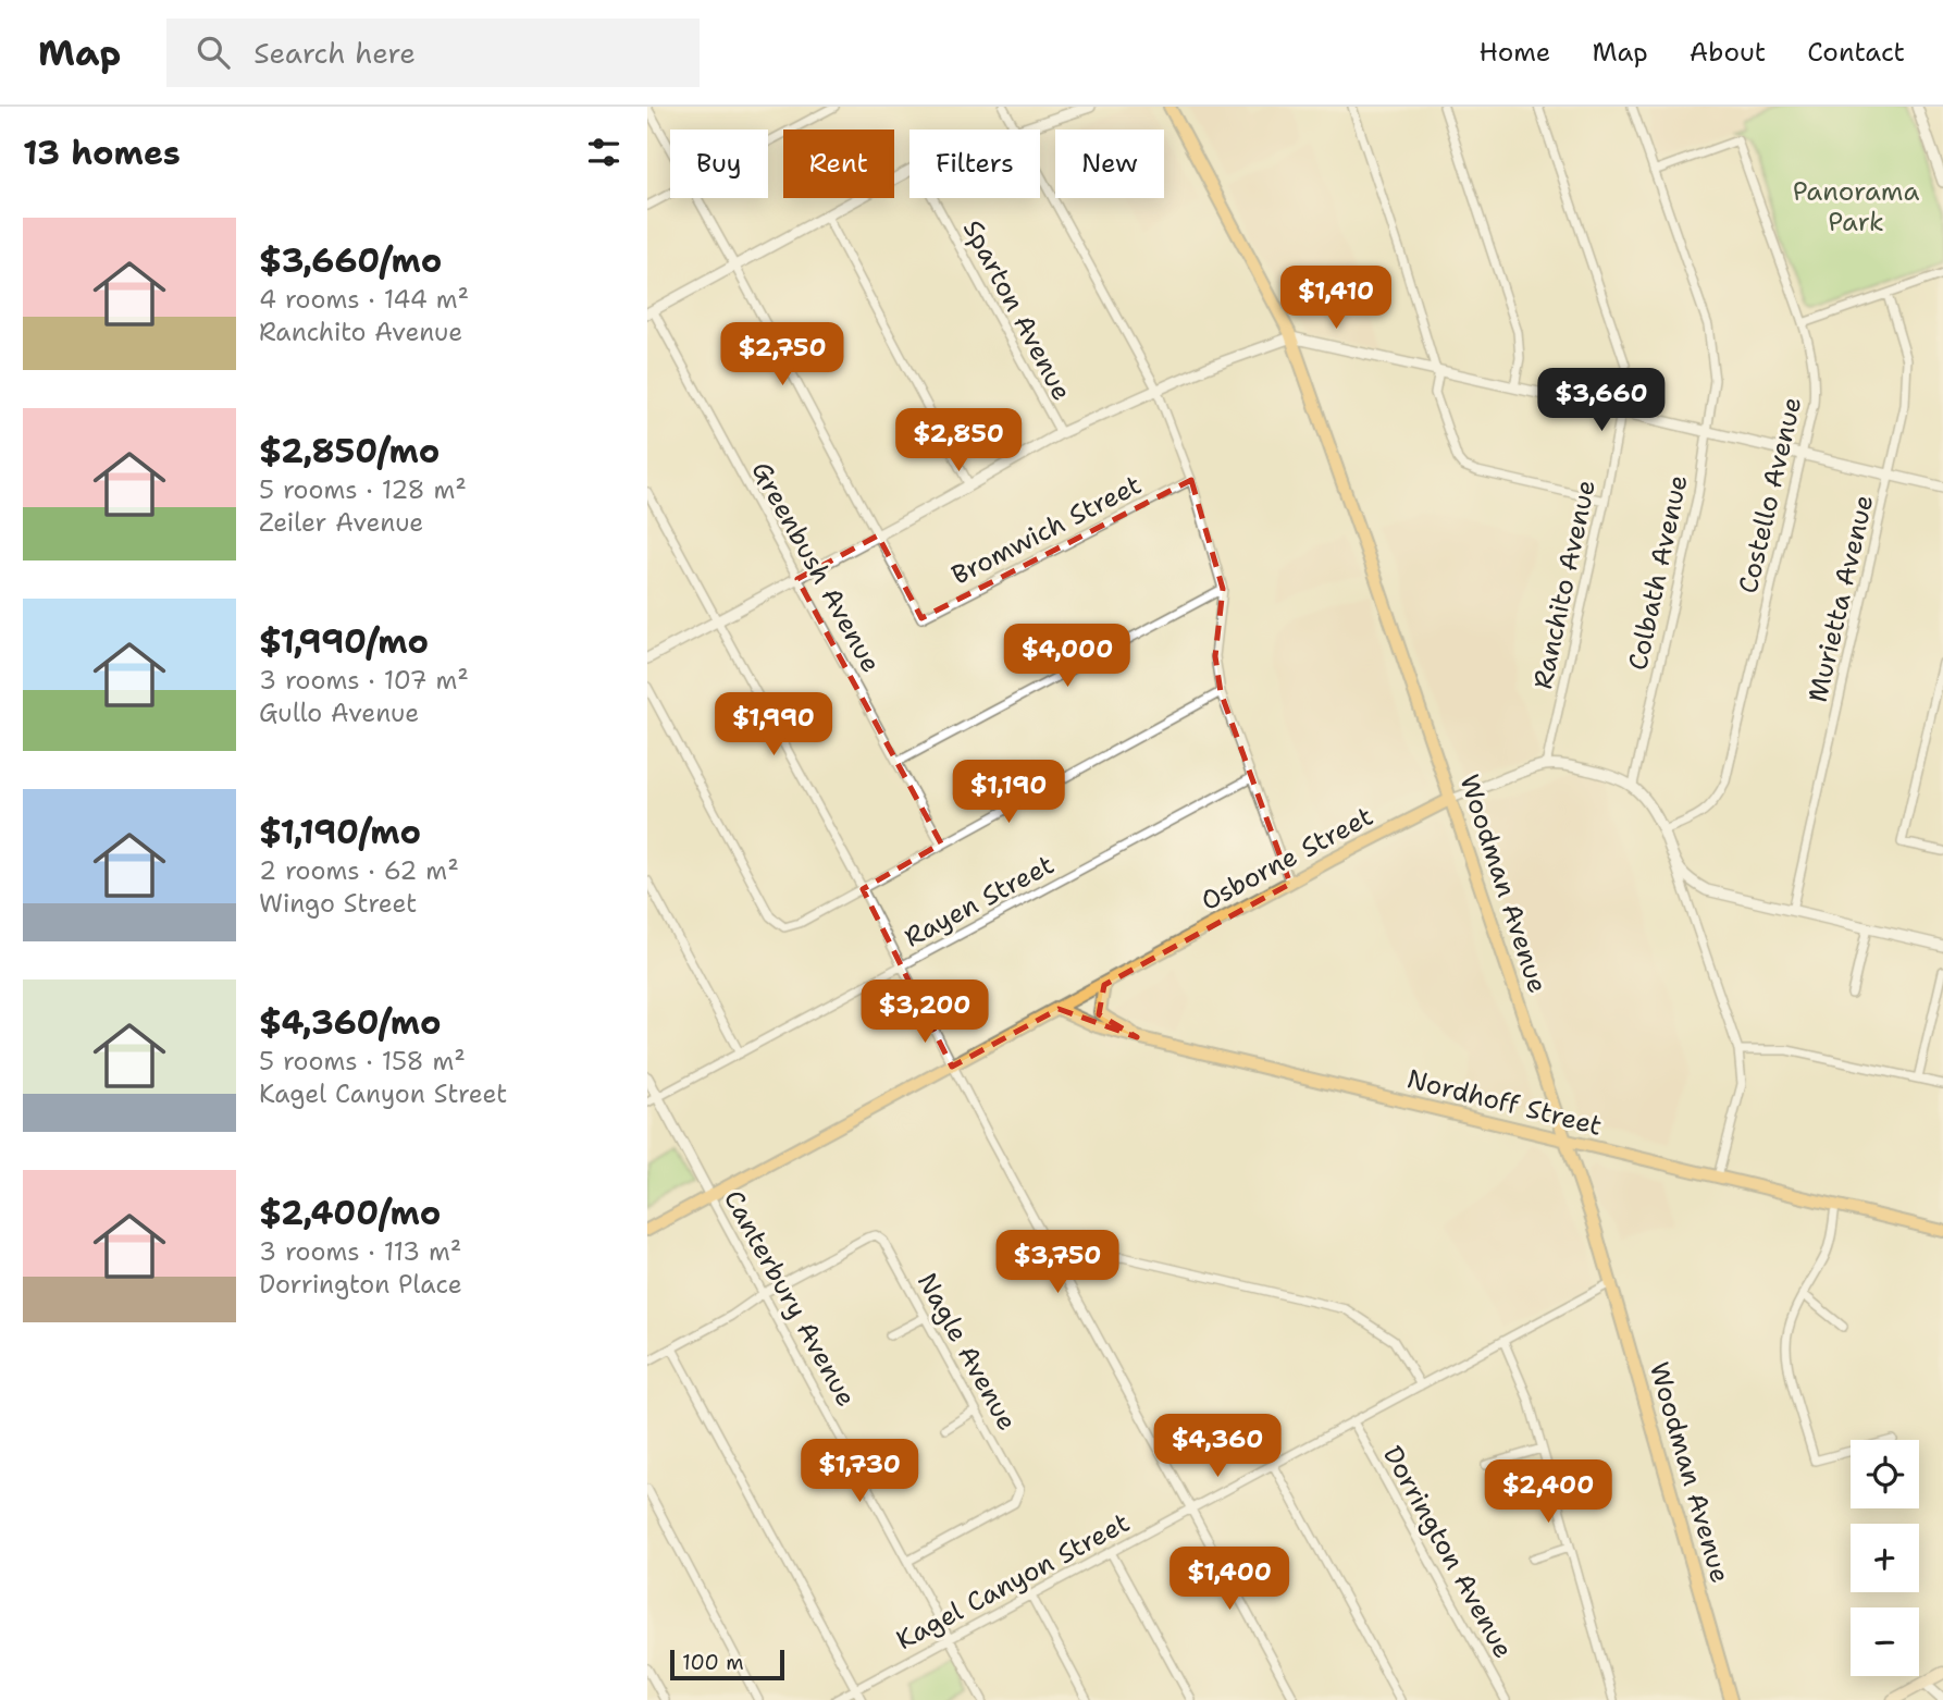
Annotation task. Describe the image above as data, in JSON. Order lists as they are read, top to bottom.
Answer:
{
  "streets": {
    "main road": ["Osborne Street", "Woodman Avenue", "Nordhoff Street"],
    "street": [
      "Sparton Avenue",
      "Costello Avenue",
      "Bromwich Street",
      "Greenbush Avenue",
      "Colbath Avenue",
      "Ranchito Avenue",
      "Murietta Avenue",
      "Rayen Street",
      "Canterbury Avenue",
      "Nagle Avenue",
      "Dorrington Avenue",
      "Kagel Canyon Street"
    ]
  },
  "crossings": [
    ["Costello Avenue", "Colbath Avenue"],
    ["Costello Avenue", "Osborne Street"],
    ["Colbath Avenue", "Osborne Street"],
    ["Ranchito Avenue", "Osborne Street"],
    ["Murietta Avenue", "Osborne Street"],
    ["Osborne Street", "Woodman Avenue"],
    ["Osborne Street", "Nordhoff Street"],
    ["Osborne Street", "Canterbury Avenue"],
    ["Woodman Avenue", "Nordhoff Street"],
    ["Woodman Avenue", "Kagel Canyon Street"],
    ["Rayen Street", "Canterbury Avenue"],
    ["Canterbury Avenue", "Nagle Avenue"],
    ["Canterbury Avenue", "Kagel Canyon Street"],
    ["Dorrington Avenue", "Kagel Canyon Street"]
  ],
  "parks": ["Panorama Park"],
  "scale_bar": "100 m",
  "page": {
    "header": "Map",
    "search": "Search here",
    "nav": [
      "Home",
      "Map",
      "About",
      "Contact"
    ],
    "heading": "13 homes",
    "chip": [
      "Buy",
      "Rent",
      "Filters",
      "New"
    ],
    "list": [
      {
        "name": "$3,660/mo",
        "note": "4 rooms · 144 m² · Ranchito Avenue"
      },
      {
        "name": "$2,850/mo",
        "note": "5 rooms · 128 m² · Zeiler Avenue"
      },
      {
        "name": "$1,990/mo",
        "note": "3 rooms · 107 m² · Gullo Avenue"
      },
      {
        "name": "$1,190/mo",
        "note": "2 rooms · 62 m² · Wingo Street"
      },
      {
        "name": "$4,360/mo",
        "note": "5 rooms · 158 m² · Kagel Canyon Street"
      },
      {
        "name": "$2,400/mo",
        "note": "3 rooms · 113 m² · Dorrington Place"
      }
    ],
    "price": [
      "$1,410",
      "$2,750",
      "$3,660",
      "$2,850",
      "$4,000",
      "$1,990",
      "$1,190",
      "$3,200",
      "$3,750",
      "$4,360",
      "$1,730",
      "$2,400",
      "$1,400"
    ],
    "map_buttons": ["+", "−"],
    "scale": "100 m"
  }
}
